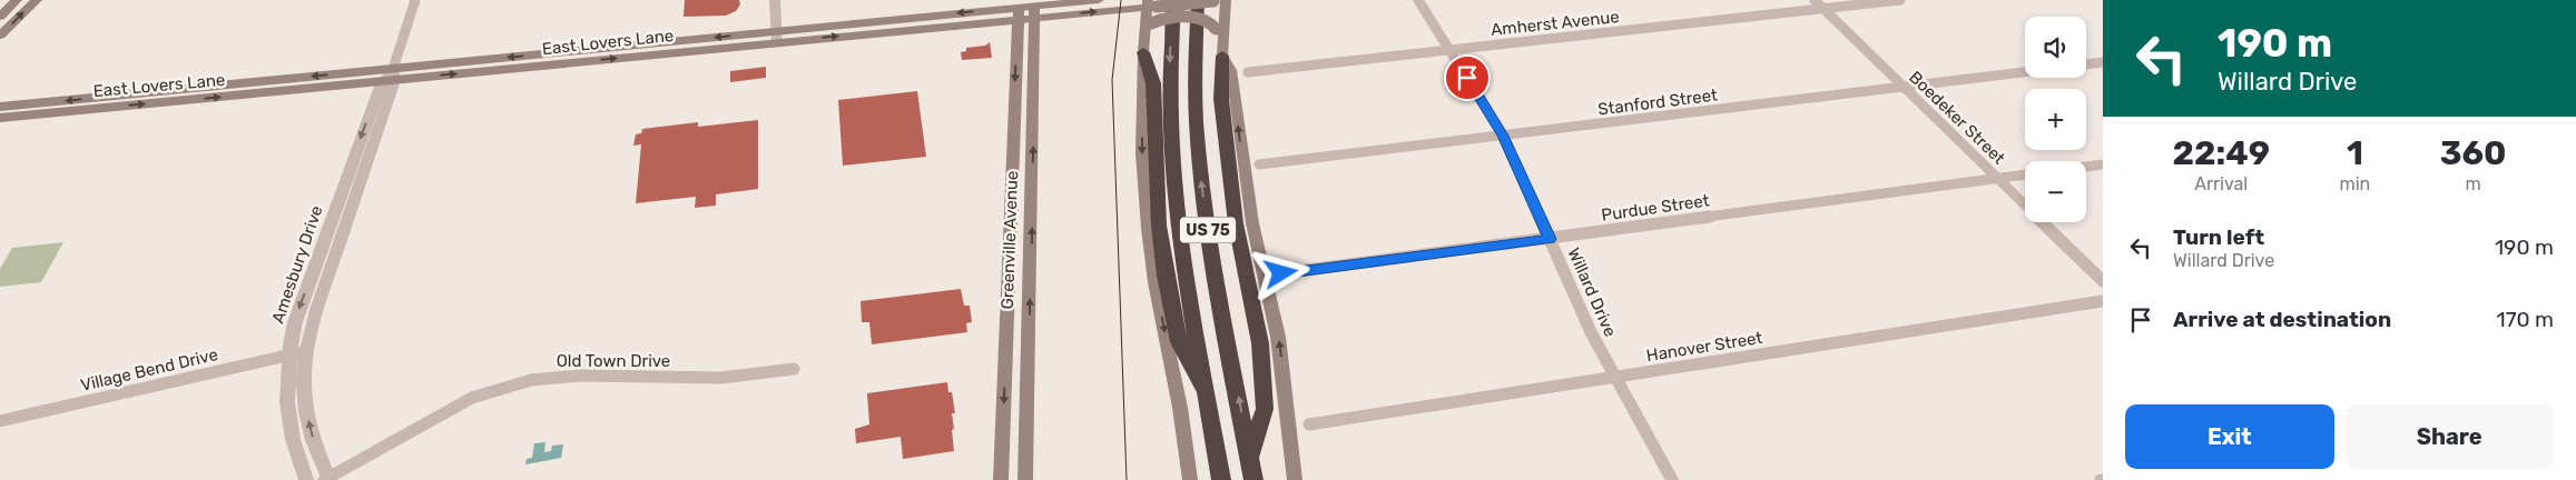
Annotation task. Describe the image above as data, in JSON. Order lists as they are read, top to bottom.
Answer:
{
  "streets": {
    "highway": ["US 75"],
    "main road": ["East Lovers Lane", "Greenville Avenue"],
    "street": [
      "Amherst Avenue",
      "Stanford Street",
      "Boedeker Street",
      "Purdue Street",
      "Amesbury Drive",
      "Willard Drive",
      "Hanover Street",
      "Old Town Drive",
      "Village Bend Drive"
    ]
  },
  "crossings": [
    ["Amherst Avenue", "Boedeker Street"],
    ["Amherst Avenue", "Willard Drive"],
    ["East Lovers Lane", "Greenville Avenue"],
    ["East Lovers Lane", "Amesbury Drive"],
    ["Stanford Street", "Boedeker Street"],
    ["Stanford Street", "Willard Drive"],
    ["Boedeker Street", "Purdue Street"],
    ["Purdue Street", "Willard Drive"],
    ["Amesbury Drive", "Old Town Drive"],
    ["Amesbury Drive", "Village Bend Drive"],
    ["Willard Drive", "Hanover Street"]
  ],
  "page": {
    "turn": ["190 m", "Willard Drive"],
    "map_buttons": ["+", "−"],
    "eta": [
      "22:49",
      "Arrival",
      "1",
      "min",
      "360",
      "m"
    ],
    "list": [
      {
        "name": "Turn left",
        "note": "Willard Drive",
        "value": "190 m"
      },
      {
        "name": "Arrive at destination",
        "value": "170 m"
      }
    ],
    "buttons": ["Exit", "Share"]
  }
}
